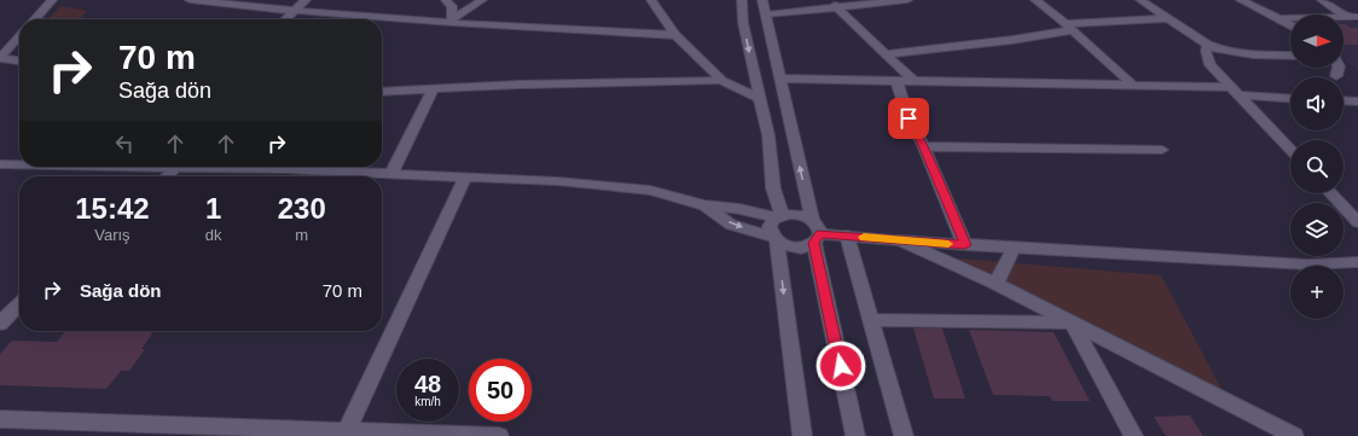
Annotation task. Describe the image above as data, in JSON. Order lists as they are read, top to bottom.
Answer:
{
  "north": "right",
  "page": {
    "map_buttons": "+",
    "turn": ["70 m", "Sağa dön"],
    "eta": [
      "15:42",
      "Varış",
      "1",
      "dk",
      "230",
      "m"
    ],
    "list": [
      {
        "name": "Sağa dön",
        "value": "70 m"
      }
    ],
    "speed": "48 km/h",
    "limit": "50"
  }
}
